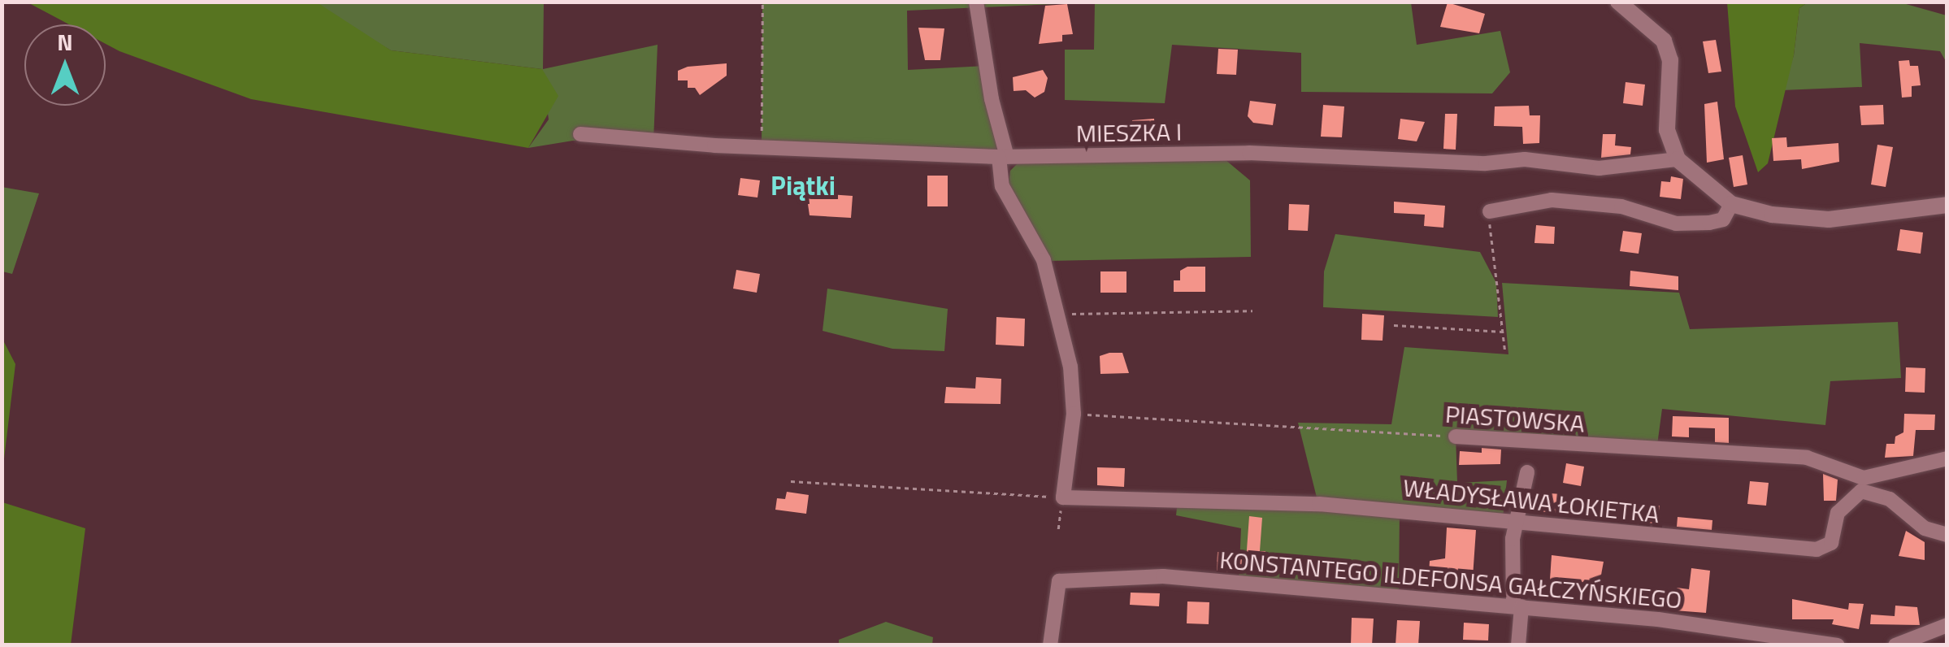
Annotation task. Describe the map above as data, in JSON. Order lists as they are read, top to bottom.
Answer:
{
  "streets": {
    "street": [
      "MIESZKA I",
      "PIASTOWSKA",
      "WŁADYSŁAWA ŁOKIETKA",
      "KONSTANTEGO ILDEFONSA GAŁCZYŃSKIEGO"
    ]
  },
  "crossings": [
    ["PIASTOWSKA", "WŁADYSŁAWA ŁOKIETKA"]
  ],
  "districts": ["Piątki"],
  "north": "top"
}
